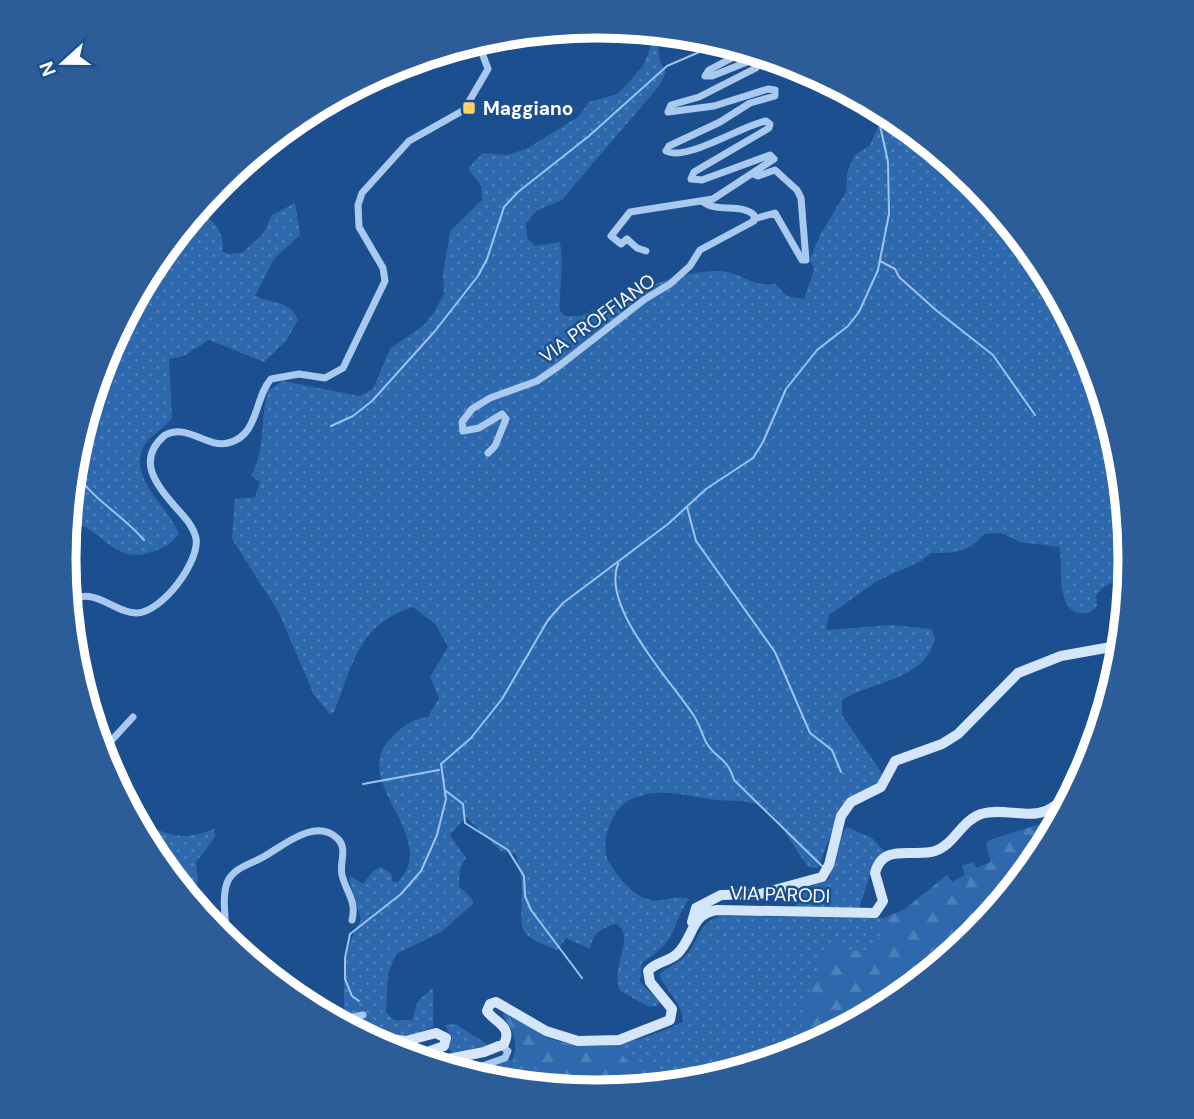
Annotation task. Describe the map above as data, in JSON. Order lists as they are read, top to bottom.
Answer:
{
  "streets": {
    "street": ["VIA PROFFIANO", "VIA PARODI"]
  },
  "places": {
    "transit": ["Maggiano"]
  },
  "north": "left"
}
